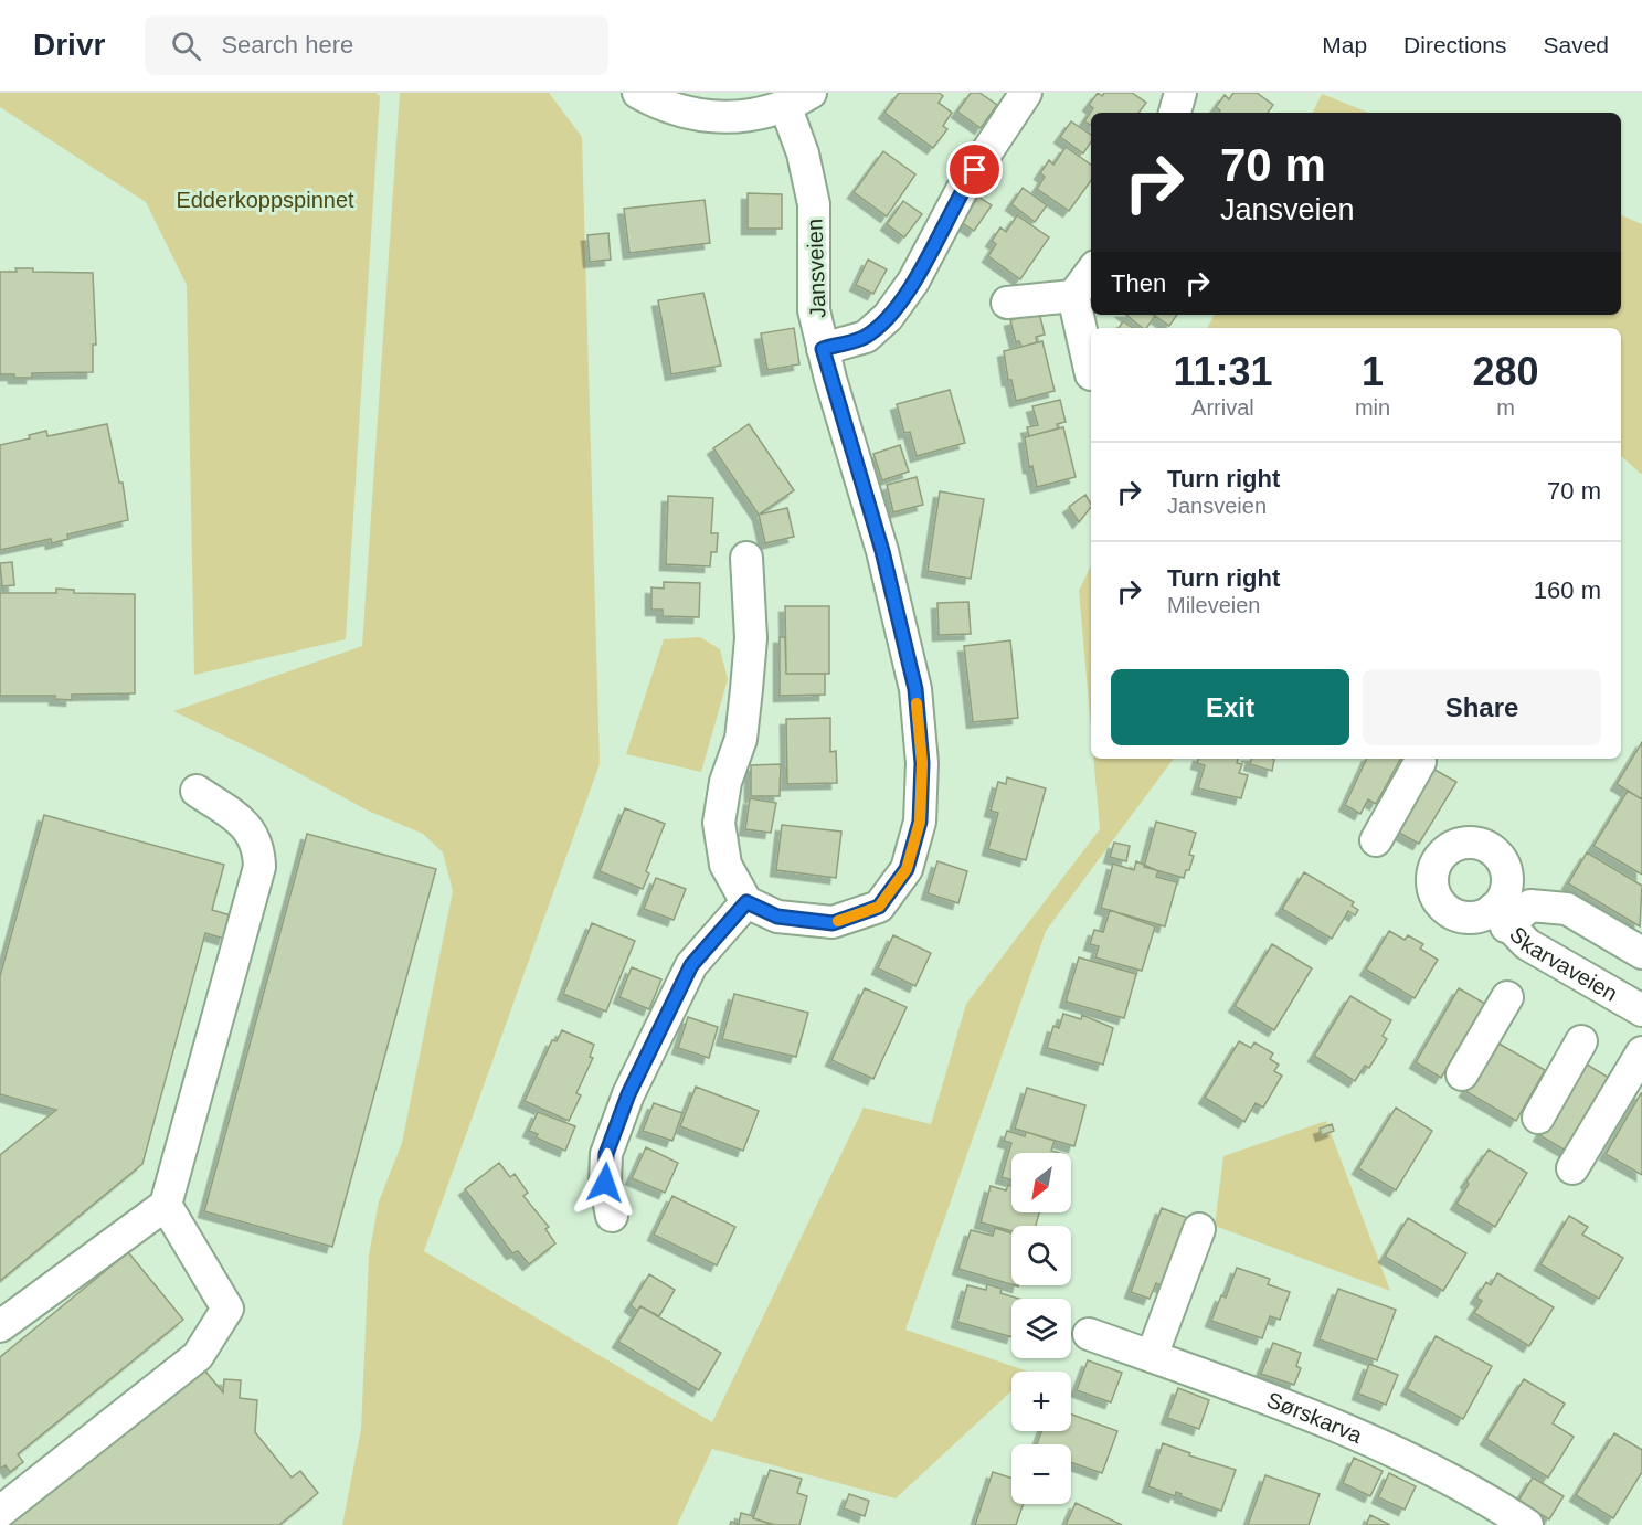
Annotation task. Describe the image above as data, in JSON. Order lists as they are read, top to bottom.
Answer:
{
  "streets": {
    "street": ["Jansveien", "Skarvaveien", "Sørskarva"]
  },
  "parks": ["Edderkoppspinnet"],
  "north": "bottom left",
  "page": {
    "header": "Drivr",
    "search": "Search here",
    "nav": ["Map", "Directions", "Saved"],
    "turn": ["70 m", "Jansveien"],
    "then": "Then",
    "eta": [
      "11:31",
      "Arrival",
      "1",
      "min",
      "280",
      "m"
    ],
    "list": [
      {
        "name": "Turn right",
        "note": "Jansveien",
        "value": "70 m"
      },
      {
        "name": "Turn right",
        "note": "Mileveien",
        "value": "160 m"
      }
    ],
    "buttons": ["Exit", "Share"],
    "map_buttons": ["+", "−"]
  }
}
